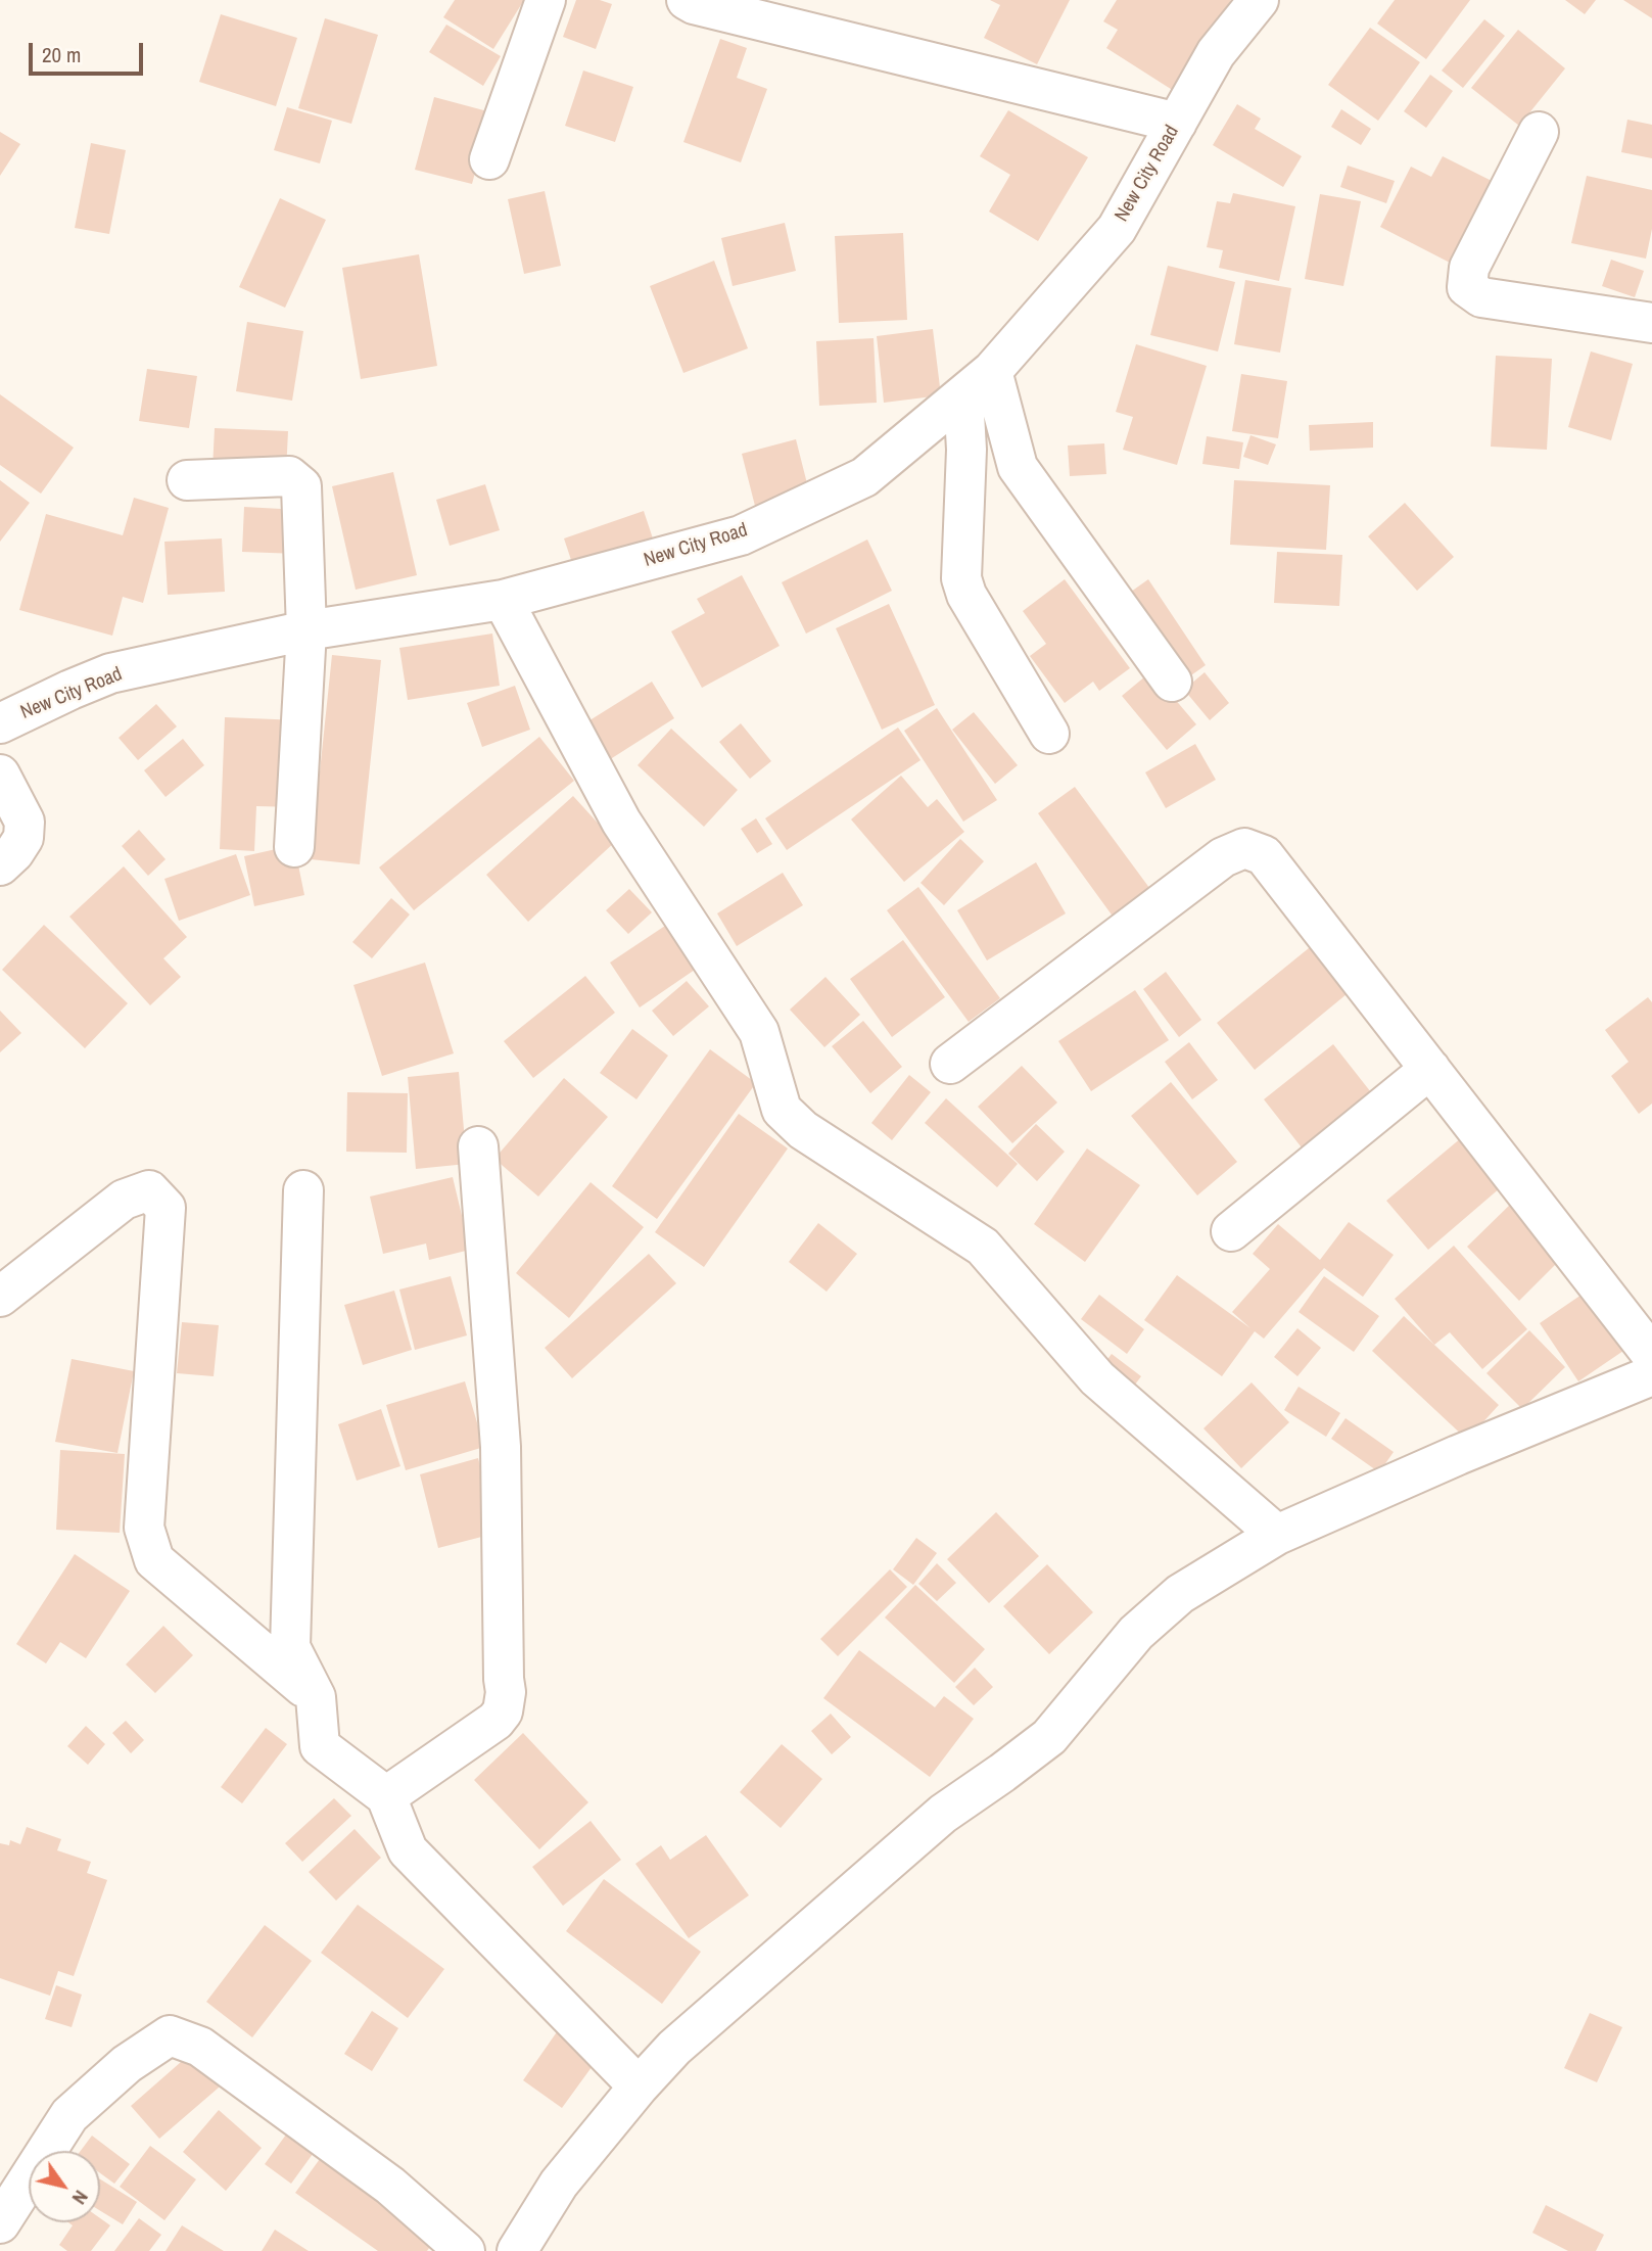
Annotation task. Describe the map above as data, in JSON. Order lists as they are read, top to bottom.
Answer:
{
  "streets": {
    "street": ["New City Road"]
  },
  "scale_bar": "20 m",
  "north": "bottom right"
}
